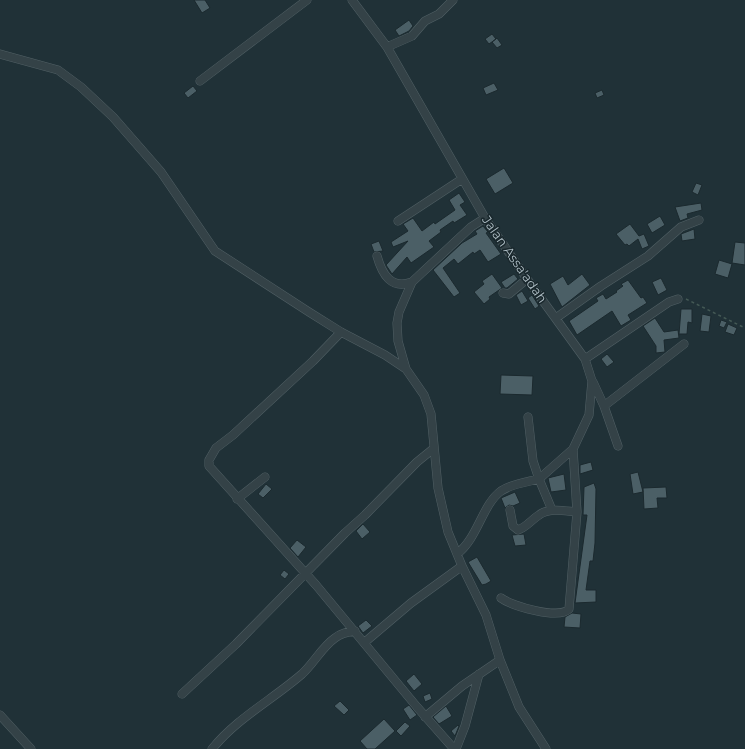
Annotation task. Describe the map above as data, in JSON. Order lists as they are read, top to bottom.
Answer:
{
  "streets": {
    "street": ["Jalan Assa'adah"]
  }
}
